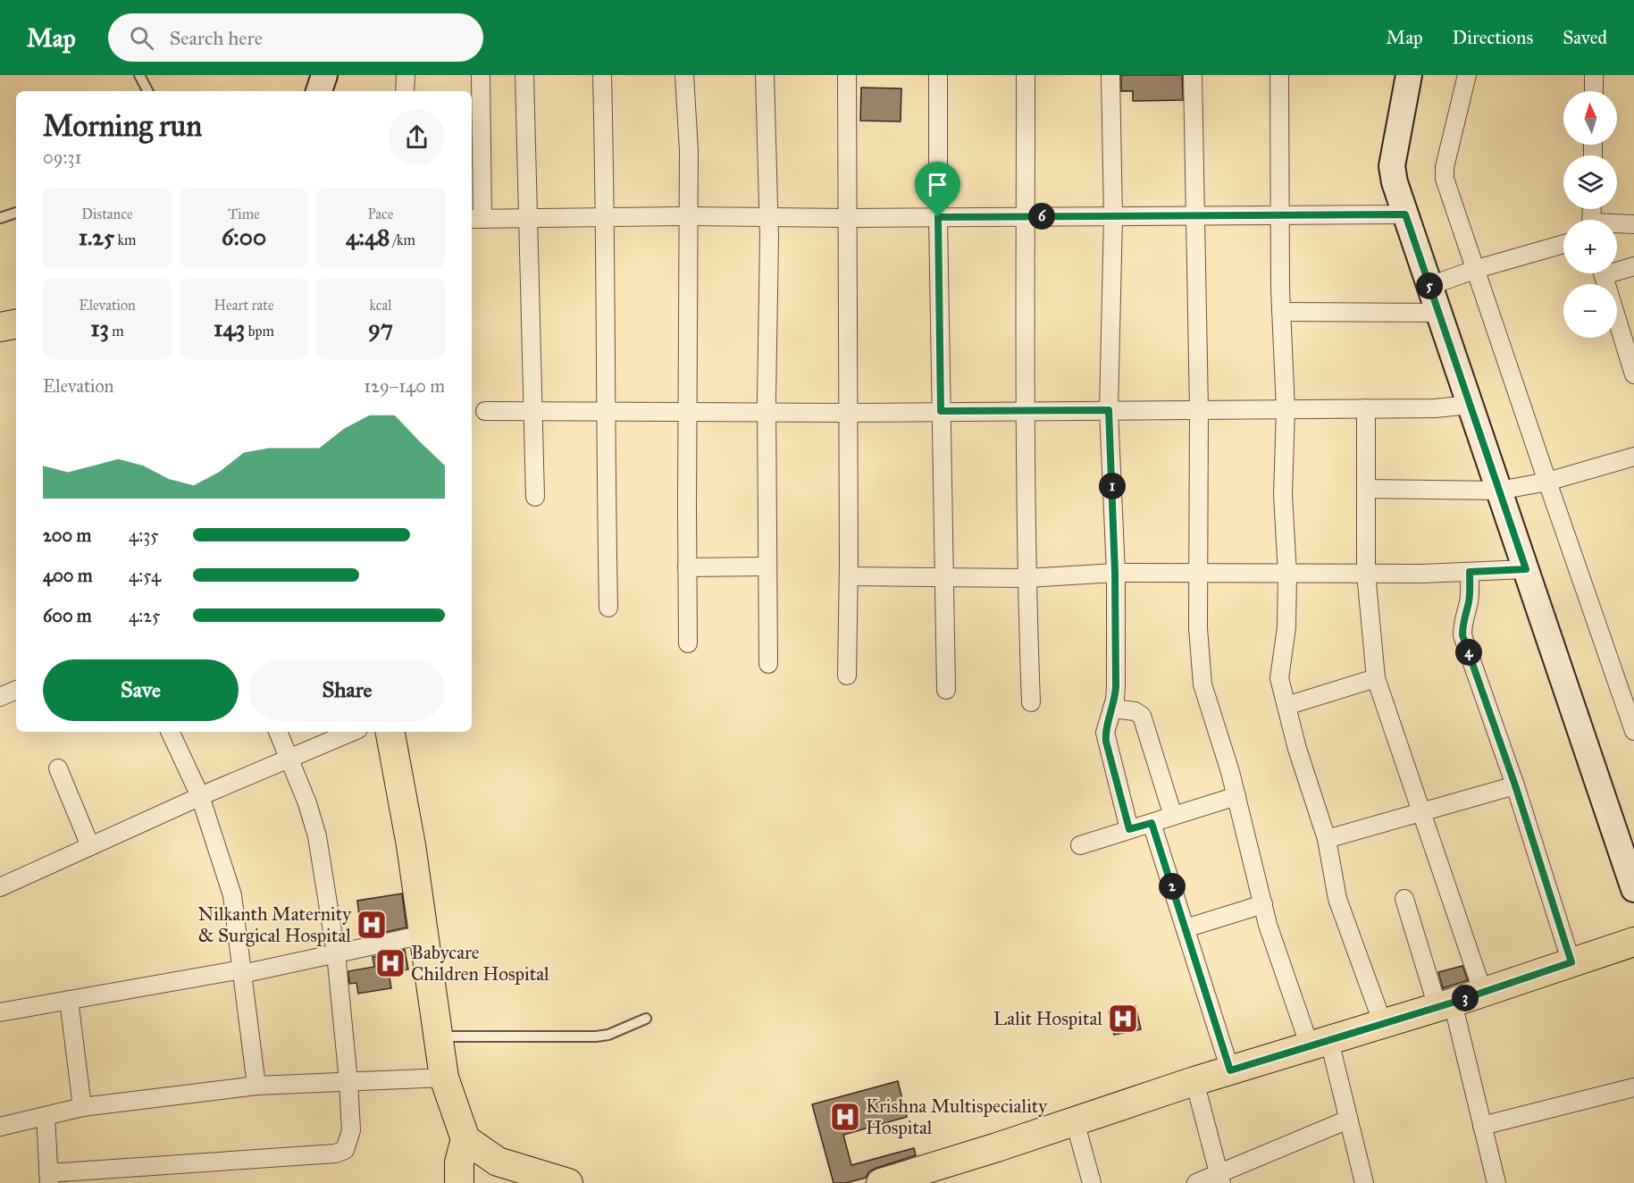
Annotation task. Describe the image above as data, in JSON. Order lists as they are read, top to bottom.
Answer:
{
  "places": {
    "hospital": [
      "Nilkanth Maternity & Surgical Hospital",
      "Babycare Children Hospital",
      "Lalit Hospital",
      "Krishna Multispeciality Hospital"
    ]
  },
  "north": "top",
  "page": {
    "header": "Map",
    "search": "Search here",
    "nav": ["Map", "Directions", "Saved"],
    "map_buttons": ["+", "−"],
    "heading": ["Morning run", "09:31"],
    "stats": [
      ["Distance", "1.25 km"],
      ["Time", "6:00"],
      ["Pace", "4:48 /km"],
      ["Elevation", "13 m"],
      ["Heart rate", "143 bpm"],
      ["kcal", "97"]
    ],
    "pins": [
      "6",
      "5",
      "1",
      "4",
      "2",
      "3"
    ],
    "chart": ["Elevation", "129–140 m"],
    "list": [
      {
        "name": "200 m",
        "note": "4:35"
      },
      {
        "name": "400 m",
        "note": "4:54"
      },
      {
        "name": "600 m",
        "note": "4:25"
      }
    ],
    "buttons": ["Save", "Share"]
  }
}
